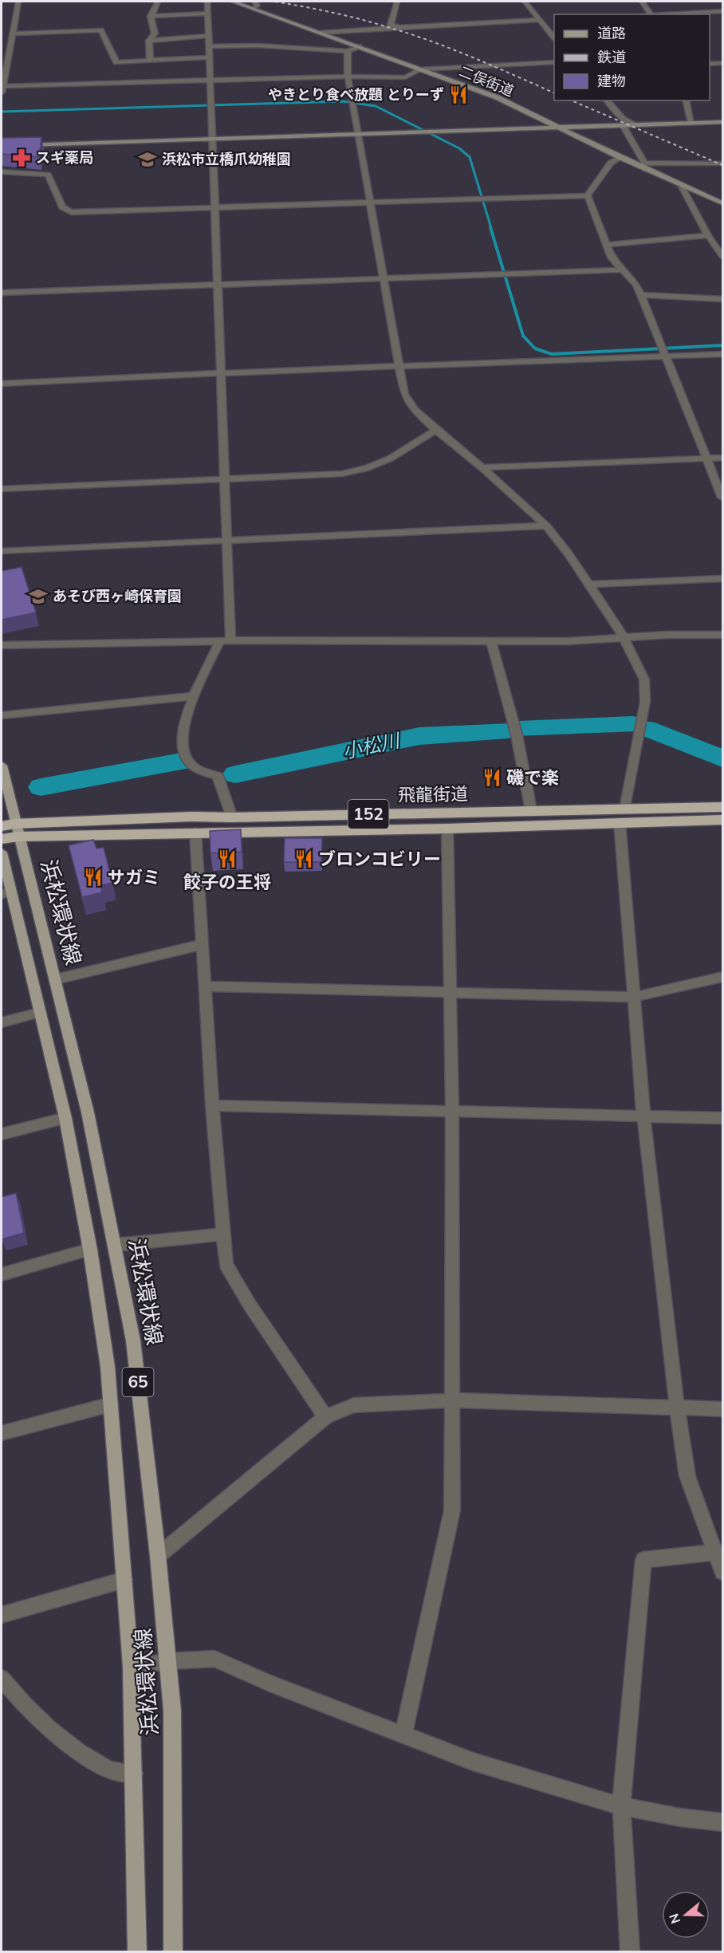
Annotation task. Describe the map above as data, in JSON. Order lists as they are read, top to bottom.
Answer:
{
  "streets": {
    "highway": ["飛龍街道", "152"],
    "main road": ["浜松環状線", "65"],
    "street": ["二俣街道"]
  },
  "crossings": [
    ["飛龍街道", "浜松環状線"]
  ],
  "water": ["小松川"],
  "places": {
    "restaurant": [
      "やきとり食べ放題 とりーず",
      "磯で楽",
      "餃子の王将",
      "ブロンコビリー",
      "サガミ"
    ],
    "pharmacy": ["スギ薬局"],
    "school or university": ["浜松市立橋爪幼稚園", "あそび西ヶ崎保育園"]
  },
  "legend": ["道路", "鉄道", "建物"],
  "north": "left"
}
